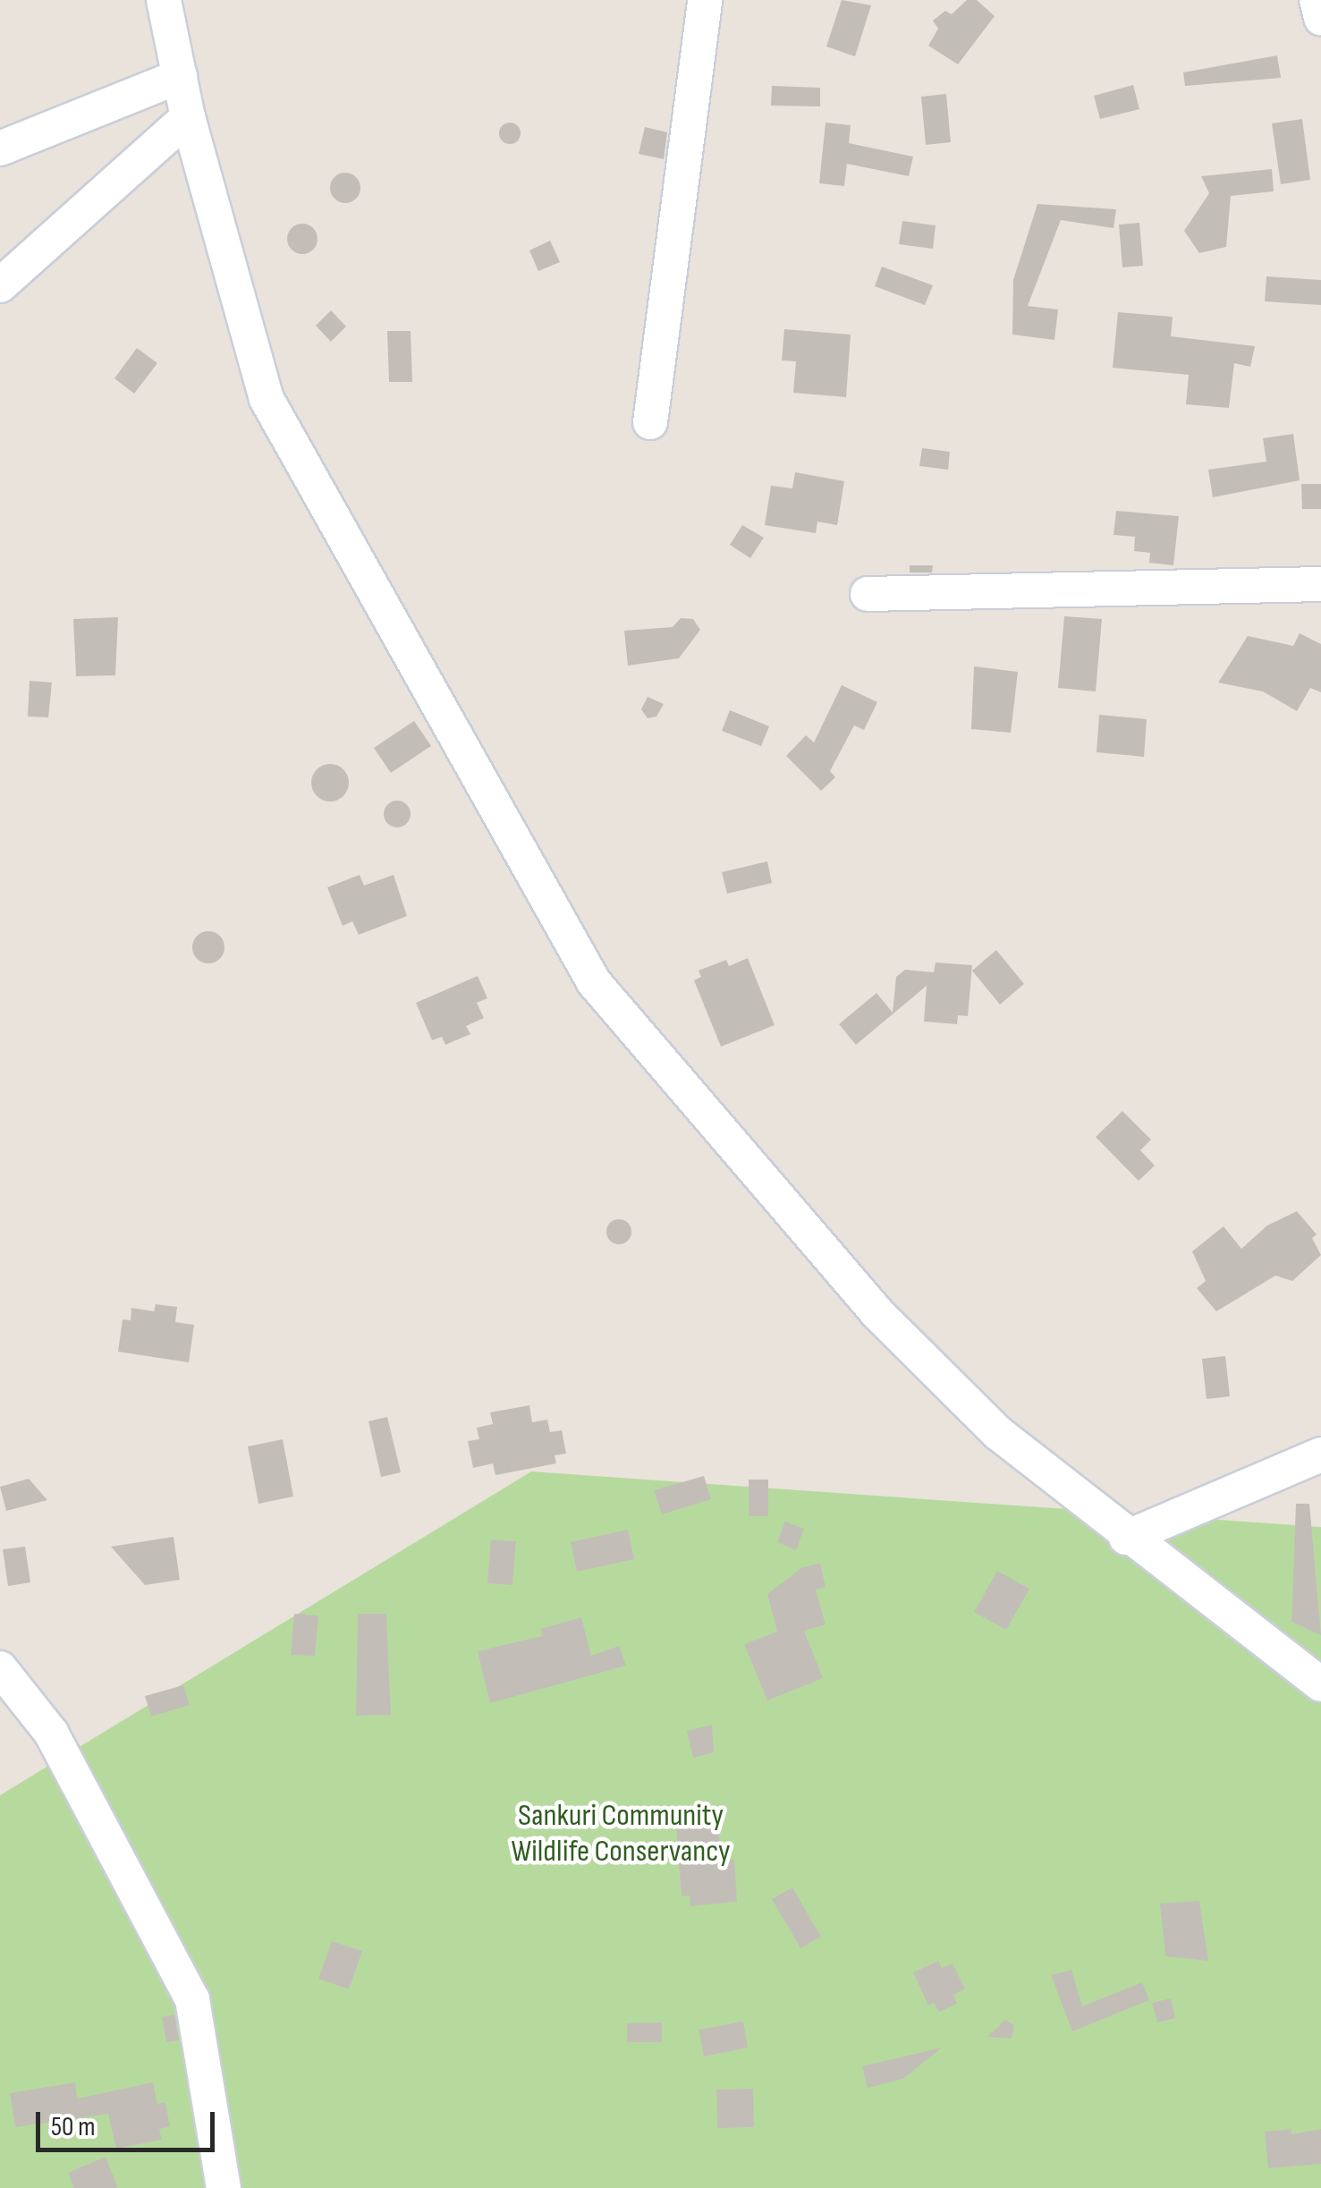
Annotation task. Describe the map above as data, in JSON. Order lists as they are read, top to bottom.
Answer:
{
  "parks": ["Sankuri Community Wildlife Conservancy"],
  "scale_bar": "50 m"
}
